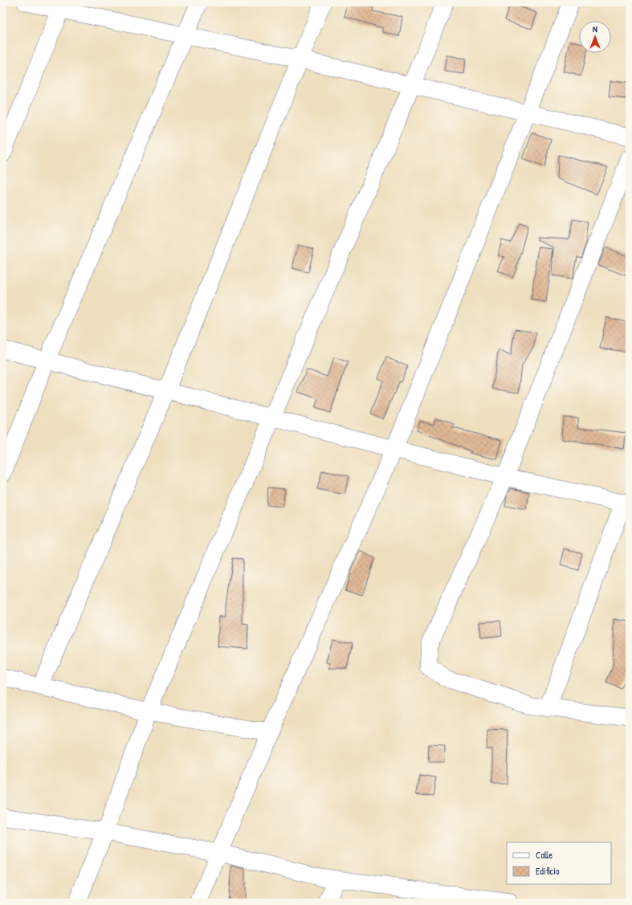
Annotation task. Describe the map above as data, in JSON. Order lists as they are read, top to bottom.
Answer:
{
  "legend": ["Calle", "Edificio"],
  "north": "top"
}
